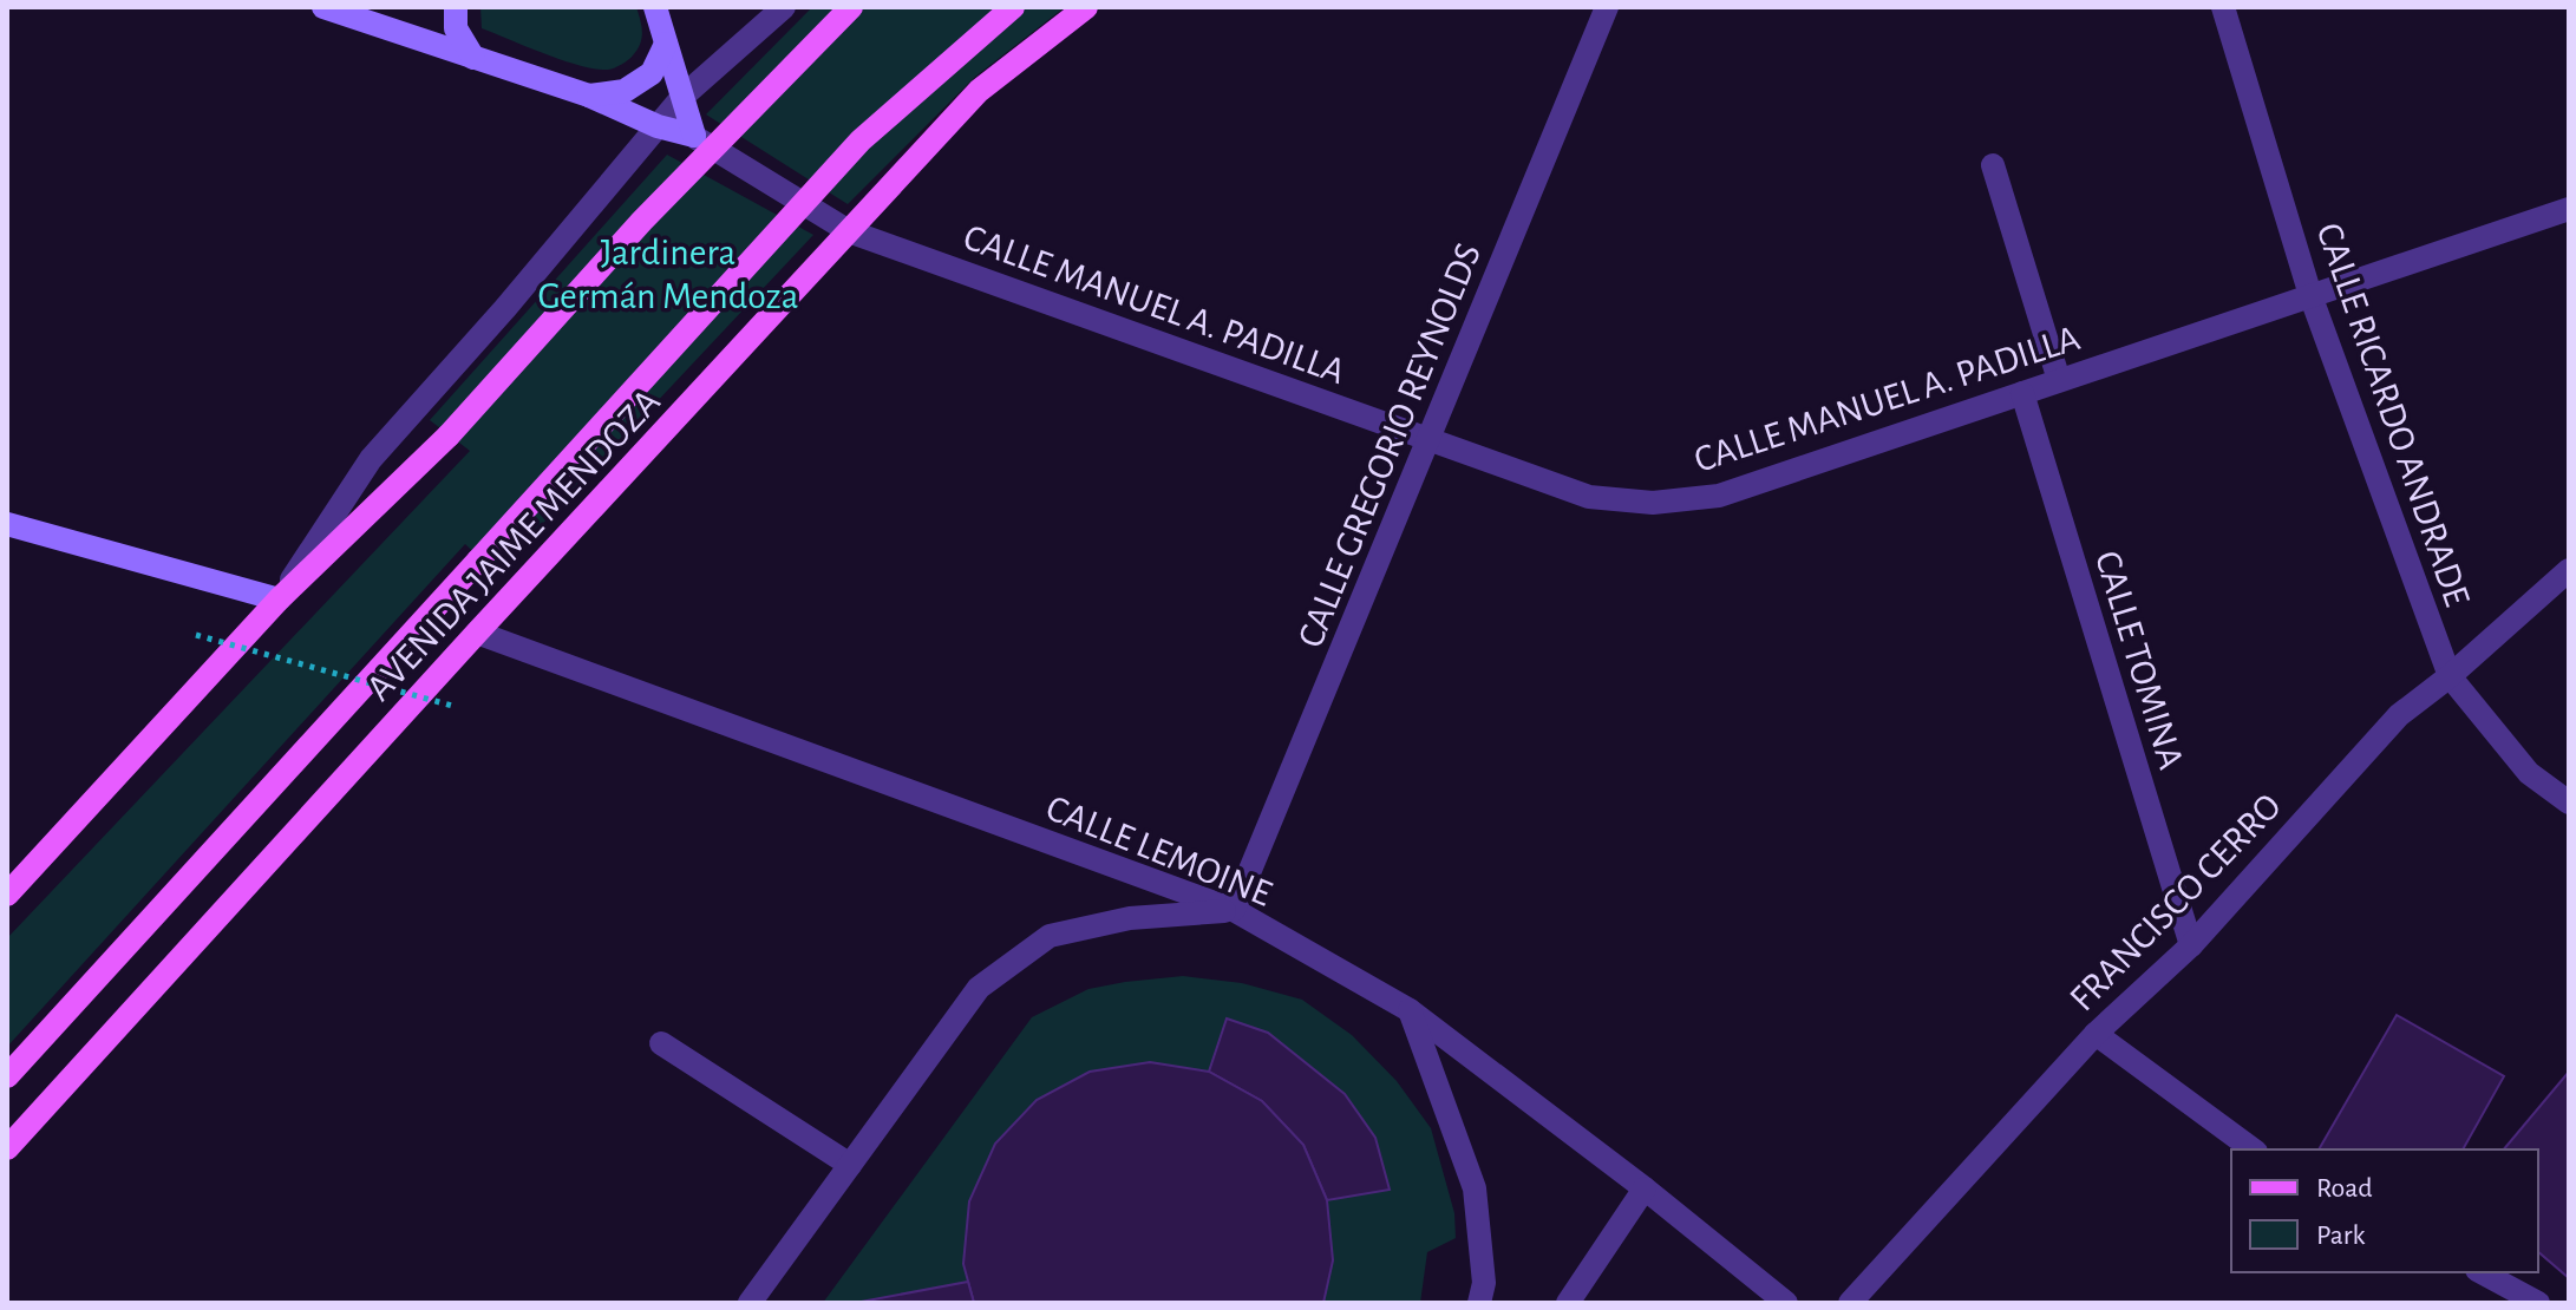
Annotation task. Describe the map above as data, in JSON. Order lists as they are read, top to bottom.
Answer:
{
  "streets": {
    "main road": ["AVENIDA JAIME MENDOZA"],
    "street": [
      "CALLE MANUEL A. PADILLA",
      "CALLE RICARDO ANDRADE",
      "CALLE GREGORIO REYNOLDS",
      "CALLE TOMINA",
      "CALLE LEMOINE",
      "FRANCISCO CERRO"
    ]
  },
  "crossings": [
    ["CALLE MANUEL A. PADILLA", "CALLE RICARDO ANDRADE"],
    ["CALLE MANUEL A. PADILLA", "CALLE GREGORIO REYNOLDS"],
    ["CALLE MANUEL A. PADILLA", "AVENIDA JAIME MENDOZA"],
    ["CALLE MANUEL A. PADILLA", "CALLE TOMINA"],
    ["CALLE RICARDO ANDRADE", "FRANCISCO CERRO"],
    ["CALLE GREGORIO REYNOLDS", "CALLE LEMOINE"],
    ["AVENIDA JAIME MENDOZA", "CALLE LEMOINE"],
    ["CALLE TOMINA", "FRANCISCO CERRO"]
  ],
  "parks": ["Jardinera Germán Mendoza"],
  "legend": ["Road", "Park"]
}
